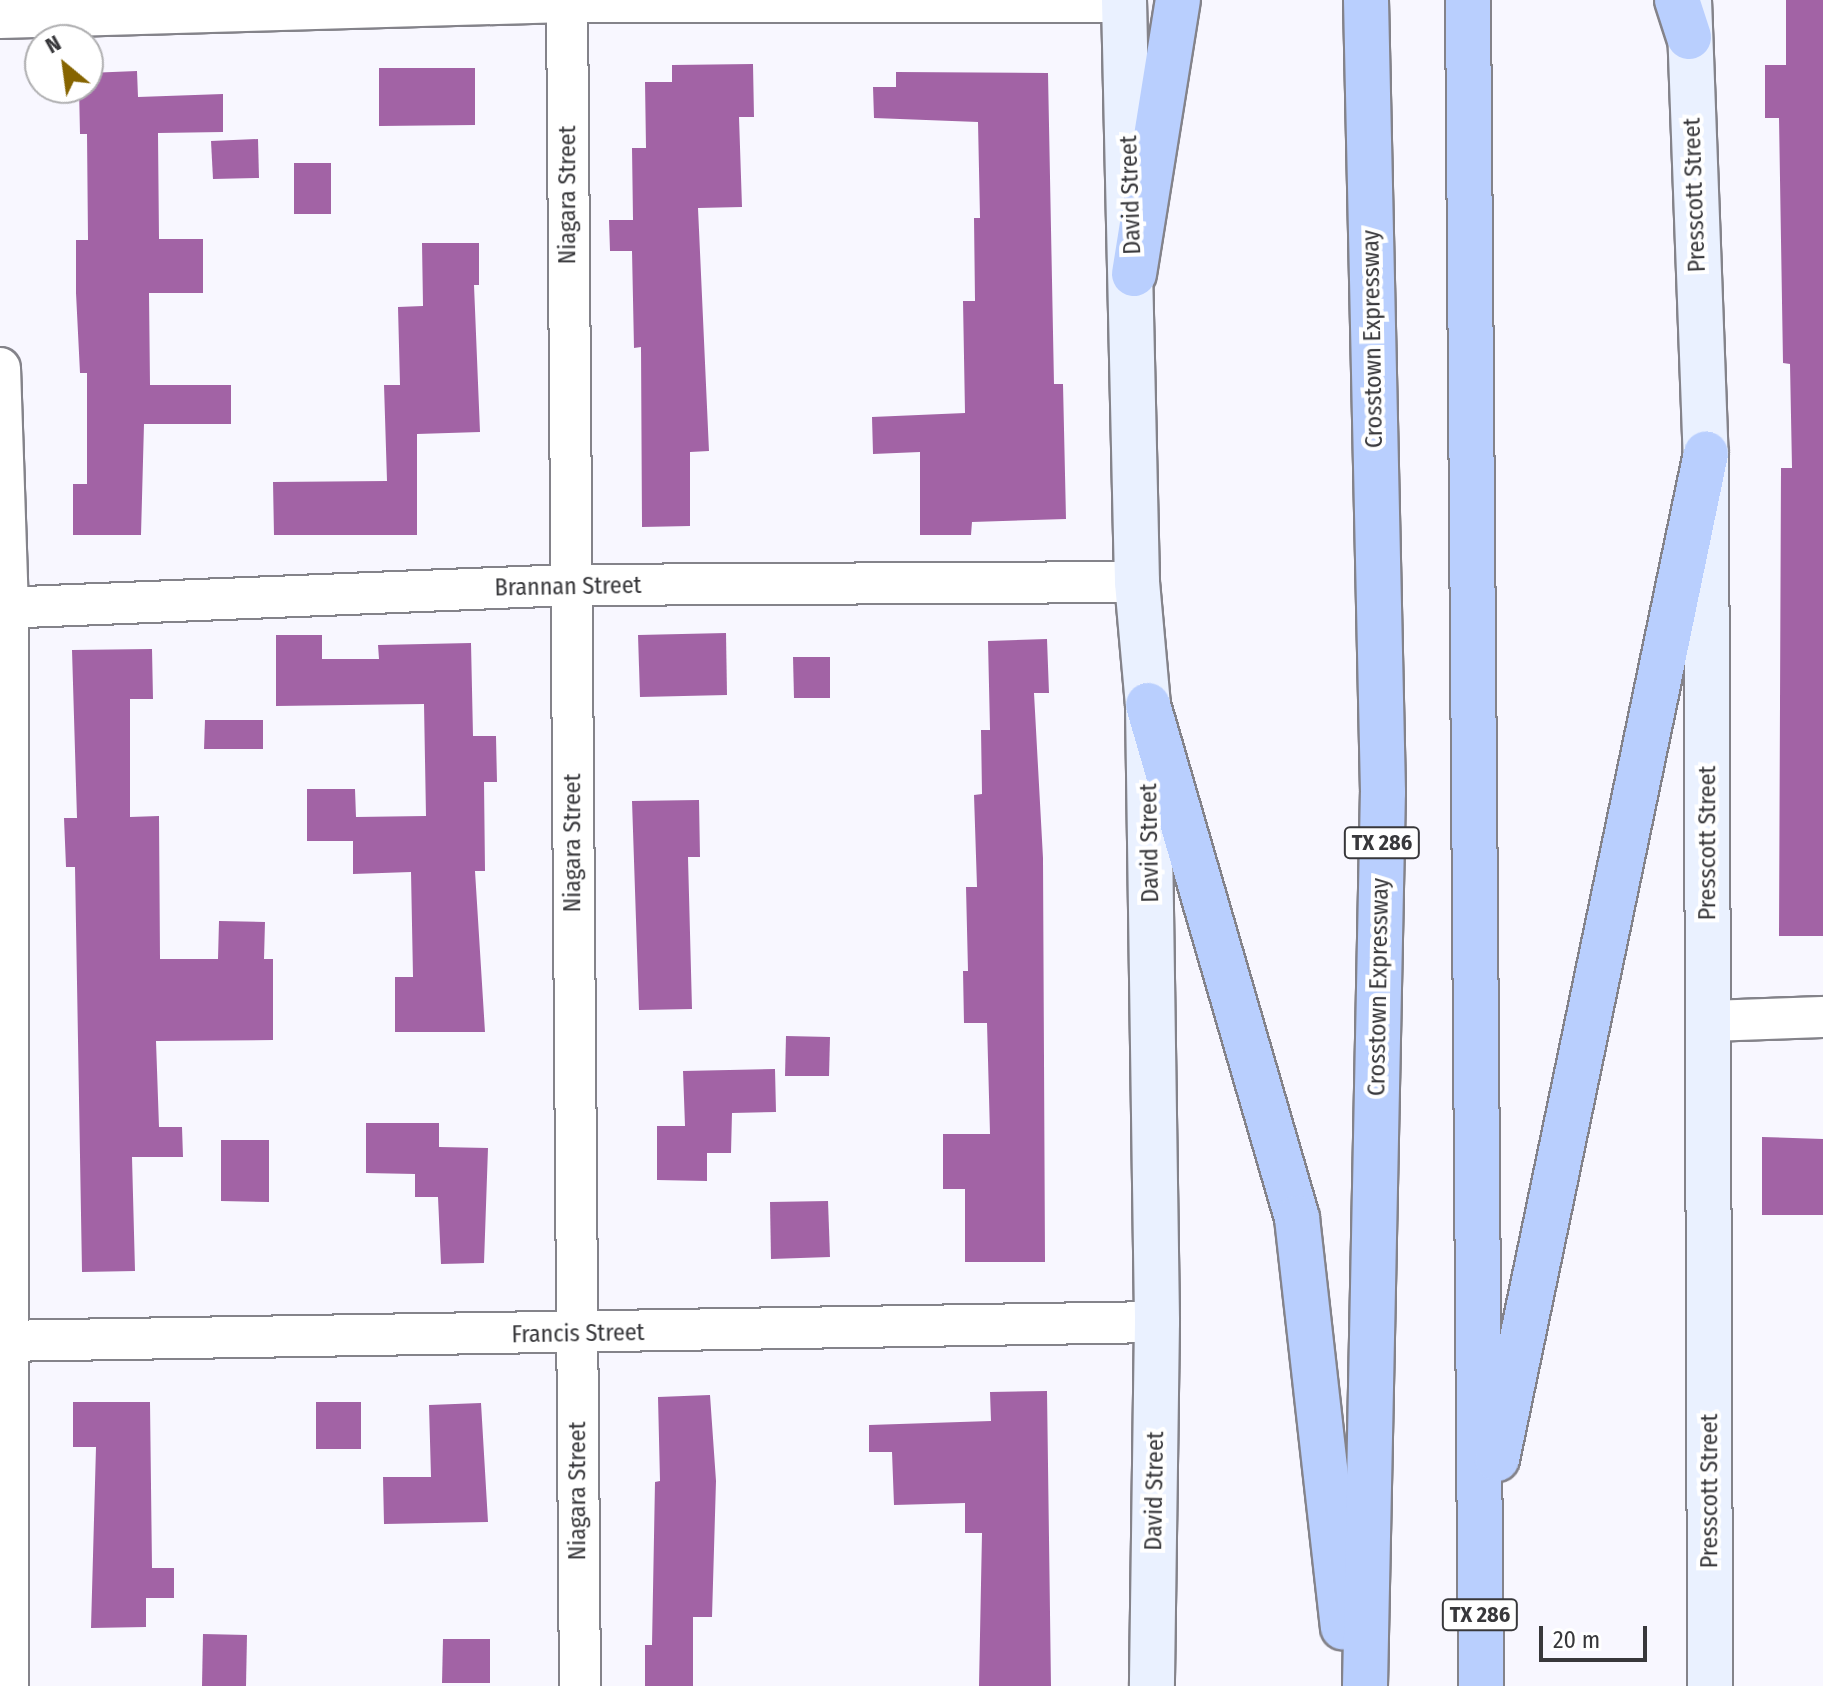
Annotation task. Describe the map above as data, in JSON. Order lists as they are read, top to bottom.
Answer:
{
  "streets": {
    "highway": ["Crosstown Expressway", "TX 286"],
    "main road": ["David Street", "Presscott Street"],
    "street": ["Niagara Street", "Brannan Street", "Francis Street"]
  },
  "crossings": [
    ["Niagara Street", "Brannan Street"],
    ["Niagara Street", "Francis Street"],
    ["David Street", "Brannan Street"],
    ["David Street", "Francis Street"]
  ],
  "scale_bar": "20 m",
  "north": "top left"
}
